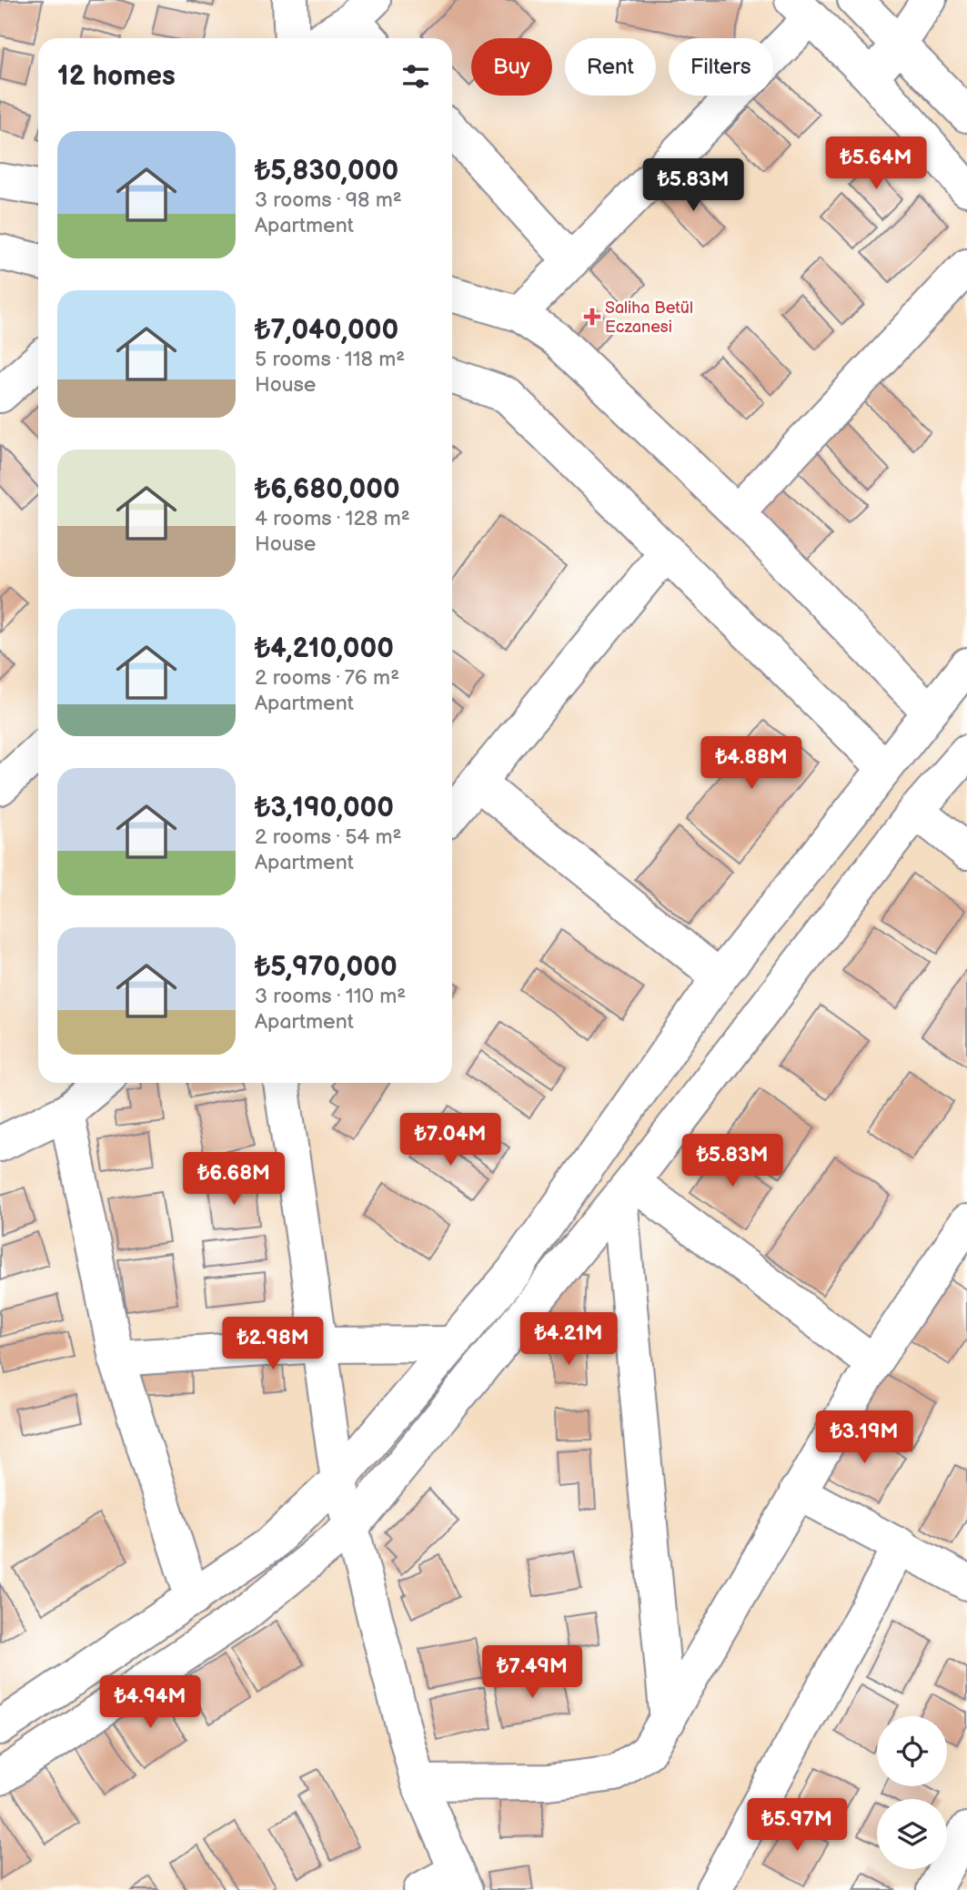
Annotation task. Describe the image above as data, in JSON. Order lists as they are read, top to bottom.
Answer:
{
  "places": {
    "health": ["Saliha Betül Eczanesi"]
  },
  "page": {
    "chip": ["Buy", "Rent", "Filters"],
    "heading": "12 homes",
    "list": [
      {
        "name": "₺5,830,000",
        "note": "3 rooms · 98 m² · Apartment"
      },
      {
        "name": "₺7,040,000",
        "note": "5 rooms · 118 m² · House"
      },
      {
        "name": "₺6,680,000",
        "note": "4 rooms · 128 m² · House"
      },
      {
        "name": "₺4,210,000",
        "note": "2 rooms · 76 m² · Apartment"
      },
      {
        "name": "₺3,190,000",
        "note": "2 rooms · 54 m² · Apartment"
      },
      {
        "name": "₺5,970,000",
        "note": "3 rooms · 110 m² · Apartment"
      }
    ],
    "price": [
      "₺5.64M",
      "₺5.83M",
      "₺4.88M",
      "₺7.04M",
      "₺5.83M",
      "₺6.68M",
      "₺4.21M",
      "₺2.98M",
      "₺3.19M",
      "₺7.49M",
      "₺4.94M",
      "₺5.97M"
    ]
  }
}
